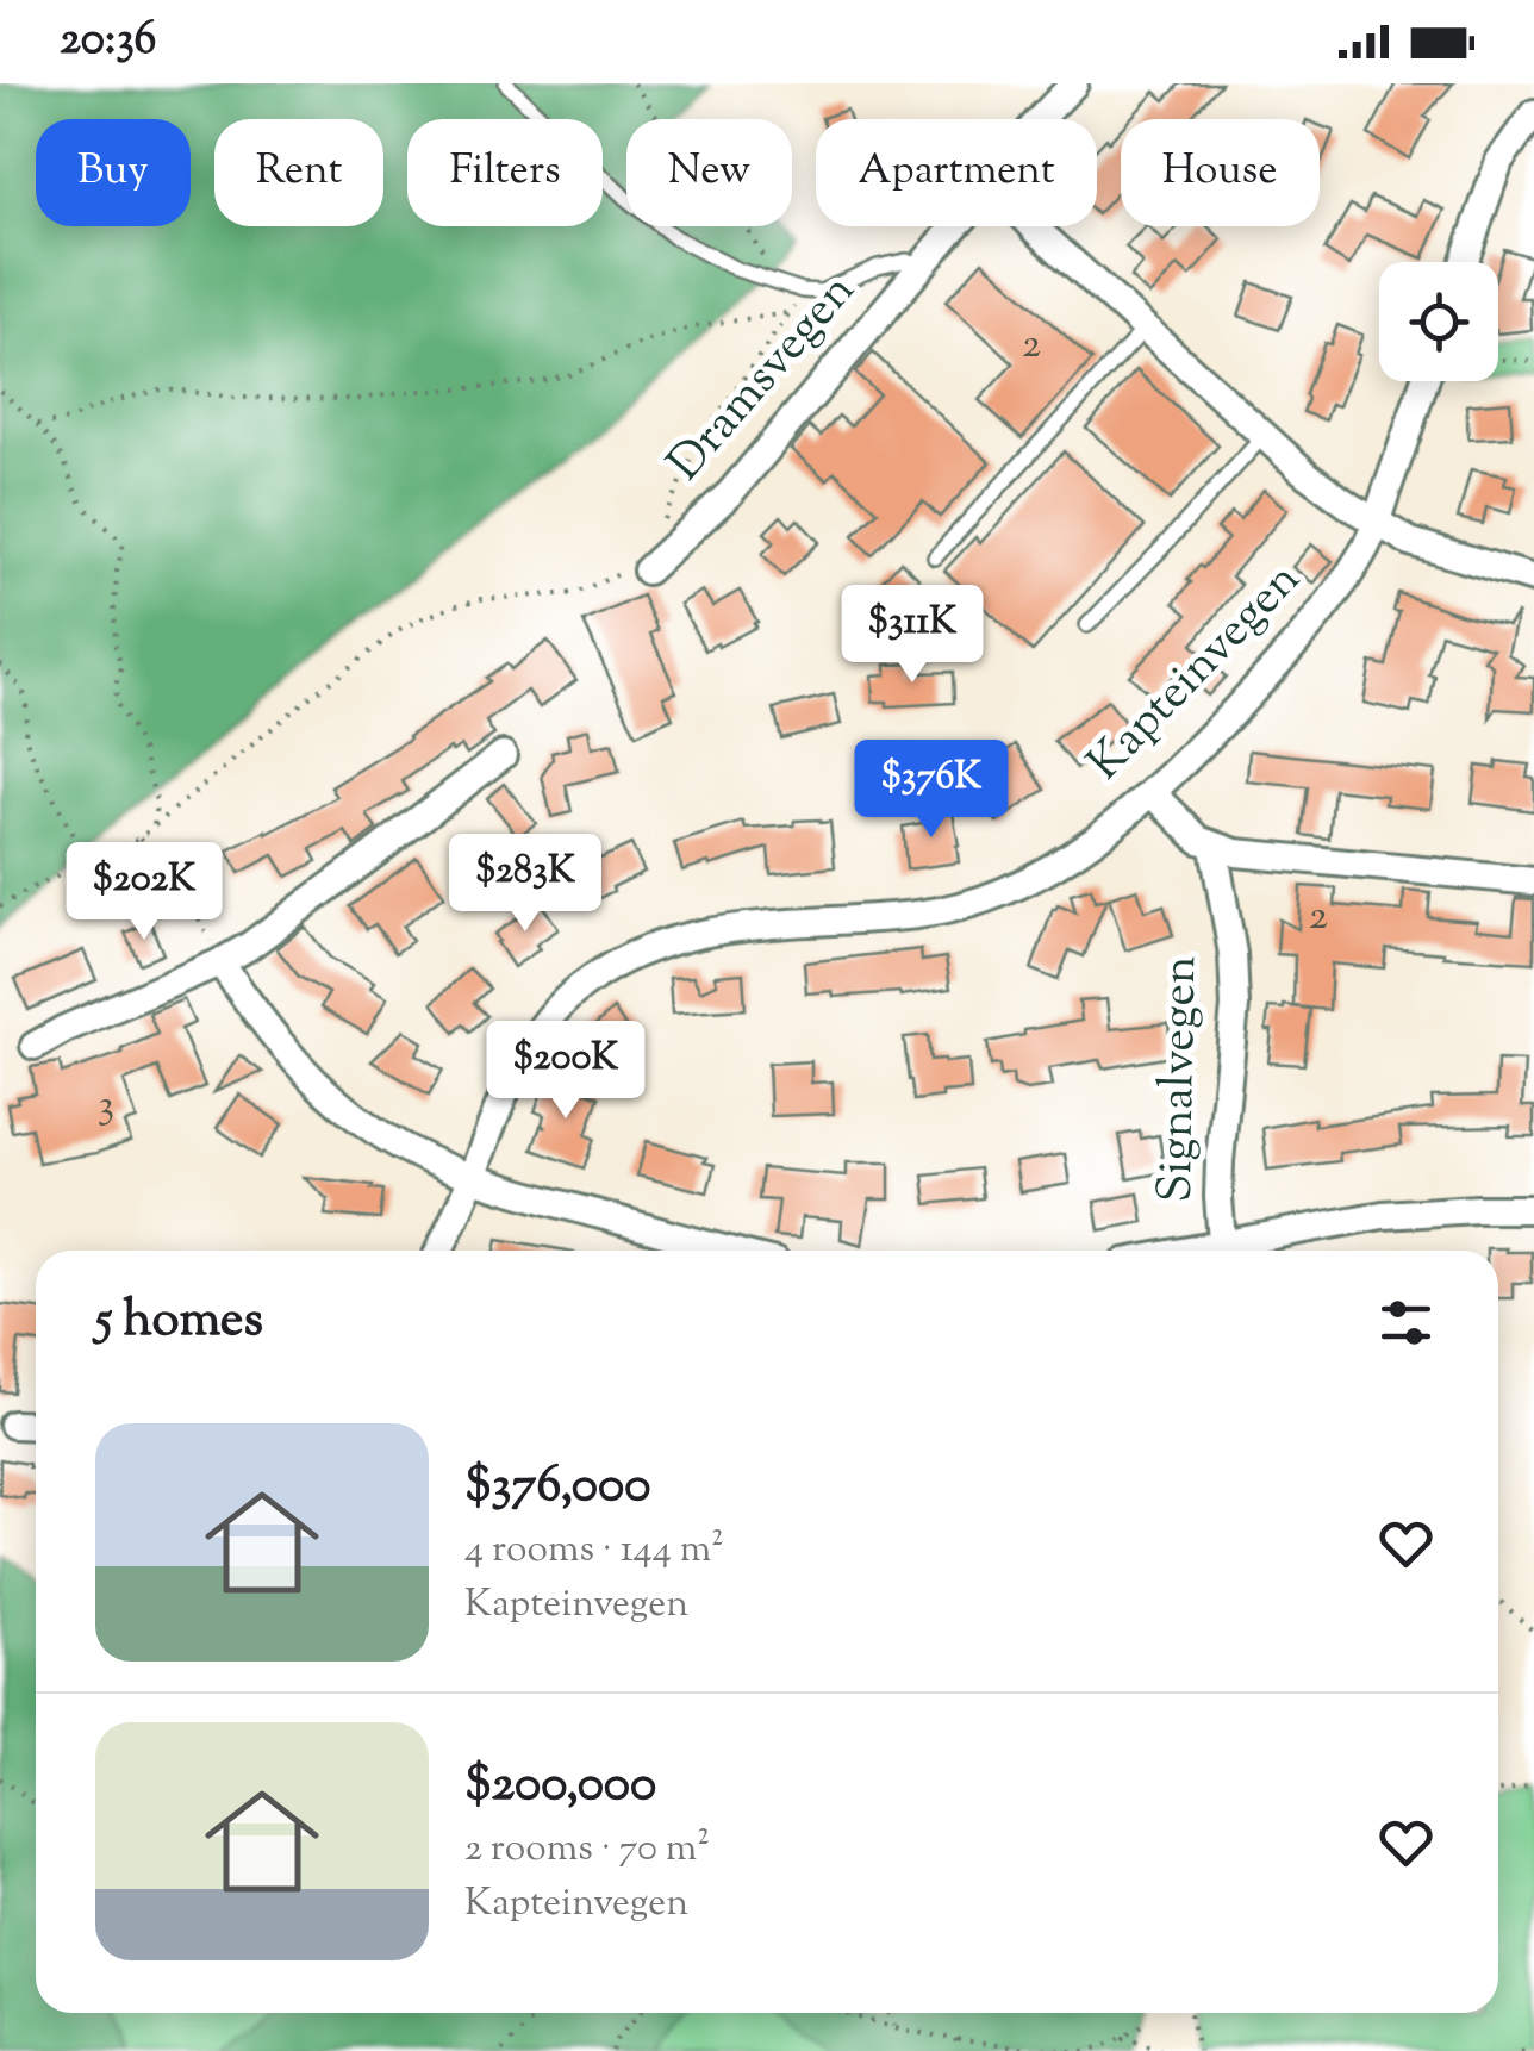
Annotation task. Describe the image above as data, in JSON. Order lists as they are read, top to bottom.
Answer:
{
  "streets": {
    "street": ["Dramsvegen", "Kapteinvegen", "Signalvegen"]
  },
  "house_numbers": ["2", "2", "3"],
  "page": {
    "status": "20:36",
    "chip": [
      "Buy",
      "Rent",
      "Filters",
      "New",
      "Apartment",
      "House"
    ],
    "price": [
      "$311K",
      "$376K",
      "$283K",
      "$202K",
      "$200K"
    ],
    "heading": "5 homes",
    "list": [
      {
        "name": "$376,000",
        "note": "4 rooms · 144 m² · Kapteinvegen"
      },
      {
        "name": "$200,000",
        "note": "2 rooms · 70 m² · Kapteinvegen"
      }
    ]
  }
}
